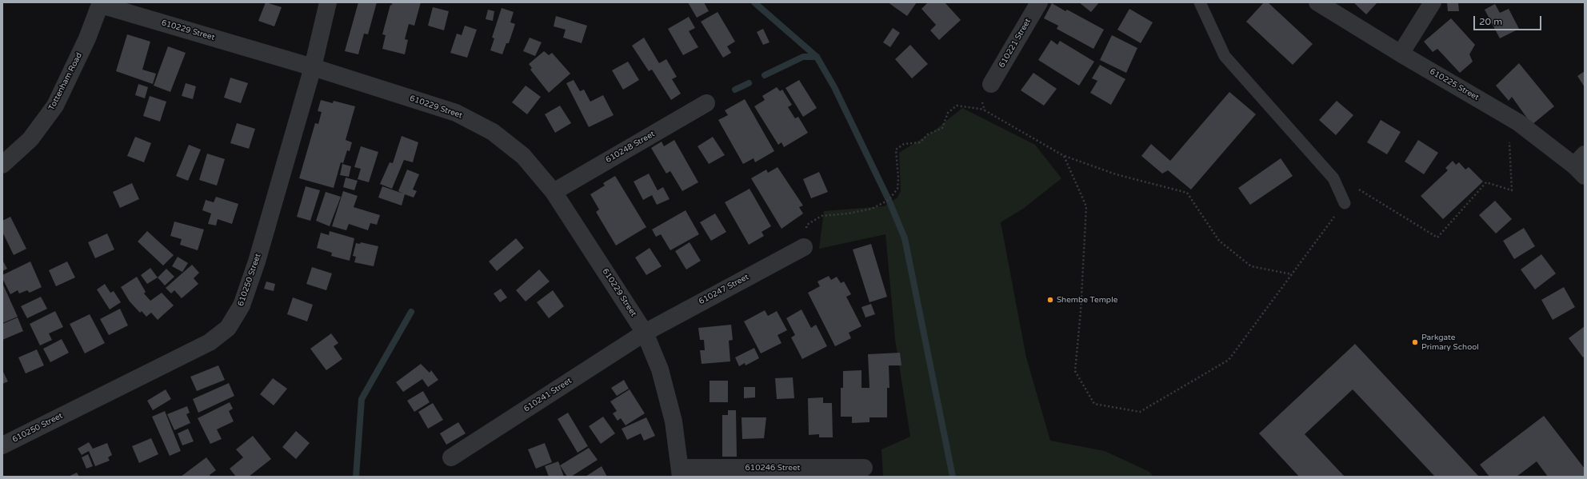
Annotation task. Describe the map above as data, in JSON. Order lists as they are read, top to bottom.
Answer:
{
  "streets": {
    "street": [
      "610229 Street",
      "610221 Street",
      "Tottenham Road",
      "610225 Street",
      "610248 Street",
      "610250 Street",
      "610247 Street",
      "610241 Street",
      "610246 Street"
    ]
  },
  "crossings": [
    ["610229 Street", "Tottenham Road"],
    ["610229 Street", "610248 Street"],
    ["610229 Street", "610250 Street"],
    ["610229 Street", "610247 Street"],
    ["610229 Street", "610241 Street"],
    ["610229 Street", "610246 Street"],
    ["610247 Street", "610241 Street"]
  ],
  "places": ["Shembe Temple", "Parkgate Primary School"],
  "scale_bar": "20 m"
}
